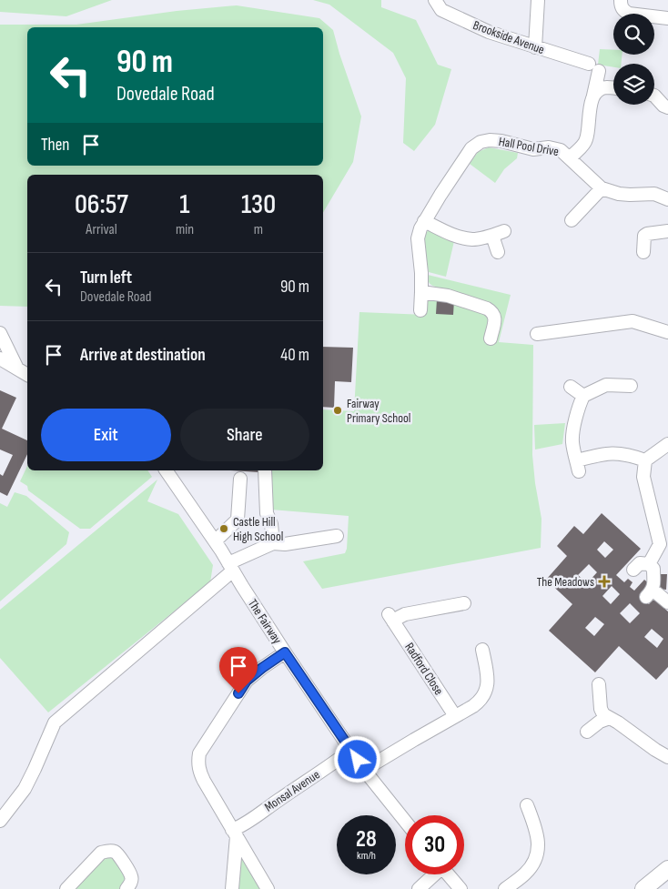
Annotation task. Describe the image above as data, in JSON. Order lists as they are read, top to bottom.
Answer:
{
  "streets": {
    "street": [
      "Brookside Avenue",
      "Hall Pool Drive",
      "The Fairway",
      "Radford Close",
      "Monsal Avenue"
    ]
  },
  "crossings": [
    ["The Fairway", "Monsal Avenue"]
  ],
  "places": {
    "other": ["Fairway Primary School", "Castle Hill High School"],
    "health": ["The Meadows"]
  },
  "page": {
    "turn": ["90 m", "Dovedale Road"],
    "then": "Then",
    "eta": [
      "06:57",
      "Arrival",
      "1",
      "min",
      "130",
      "m"
    ],
    "list": [
      {
        "name": "Turn left",
        "note": "Dovedale Road",
        "value": "90 m"
      },
      {
        "name": "Arrive at destination",
        "value": "40 m"
      }
    ],
    "buttons": ["Exit", "Share"],
    "speed": "28 km/h",
    "limit": "30"
  }
}
